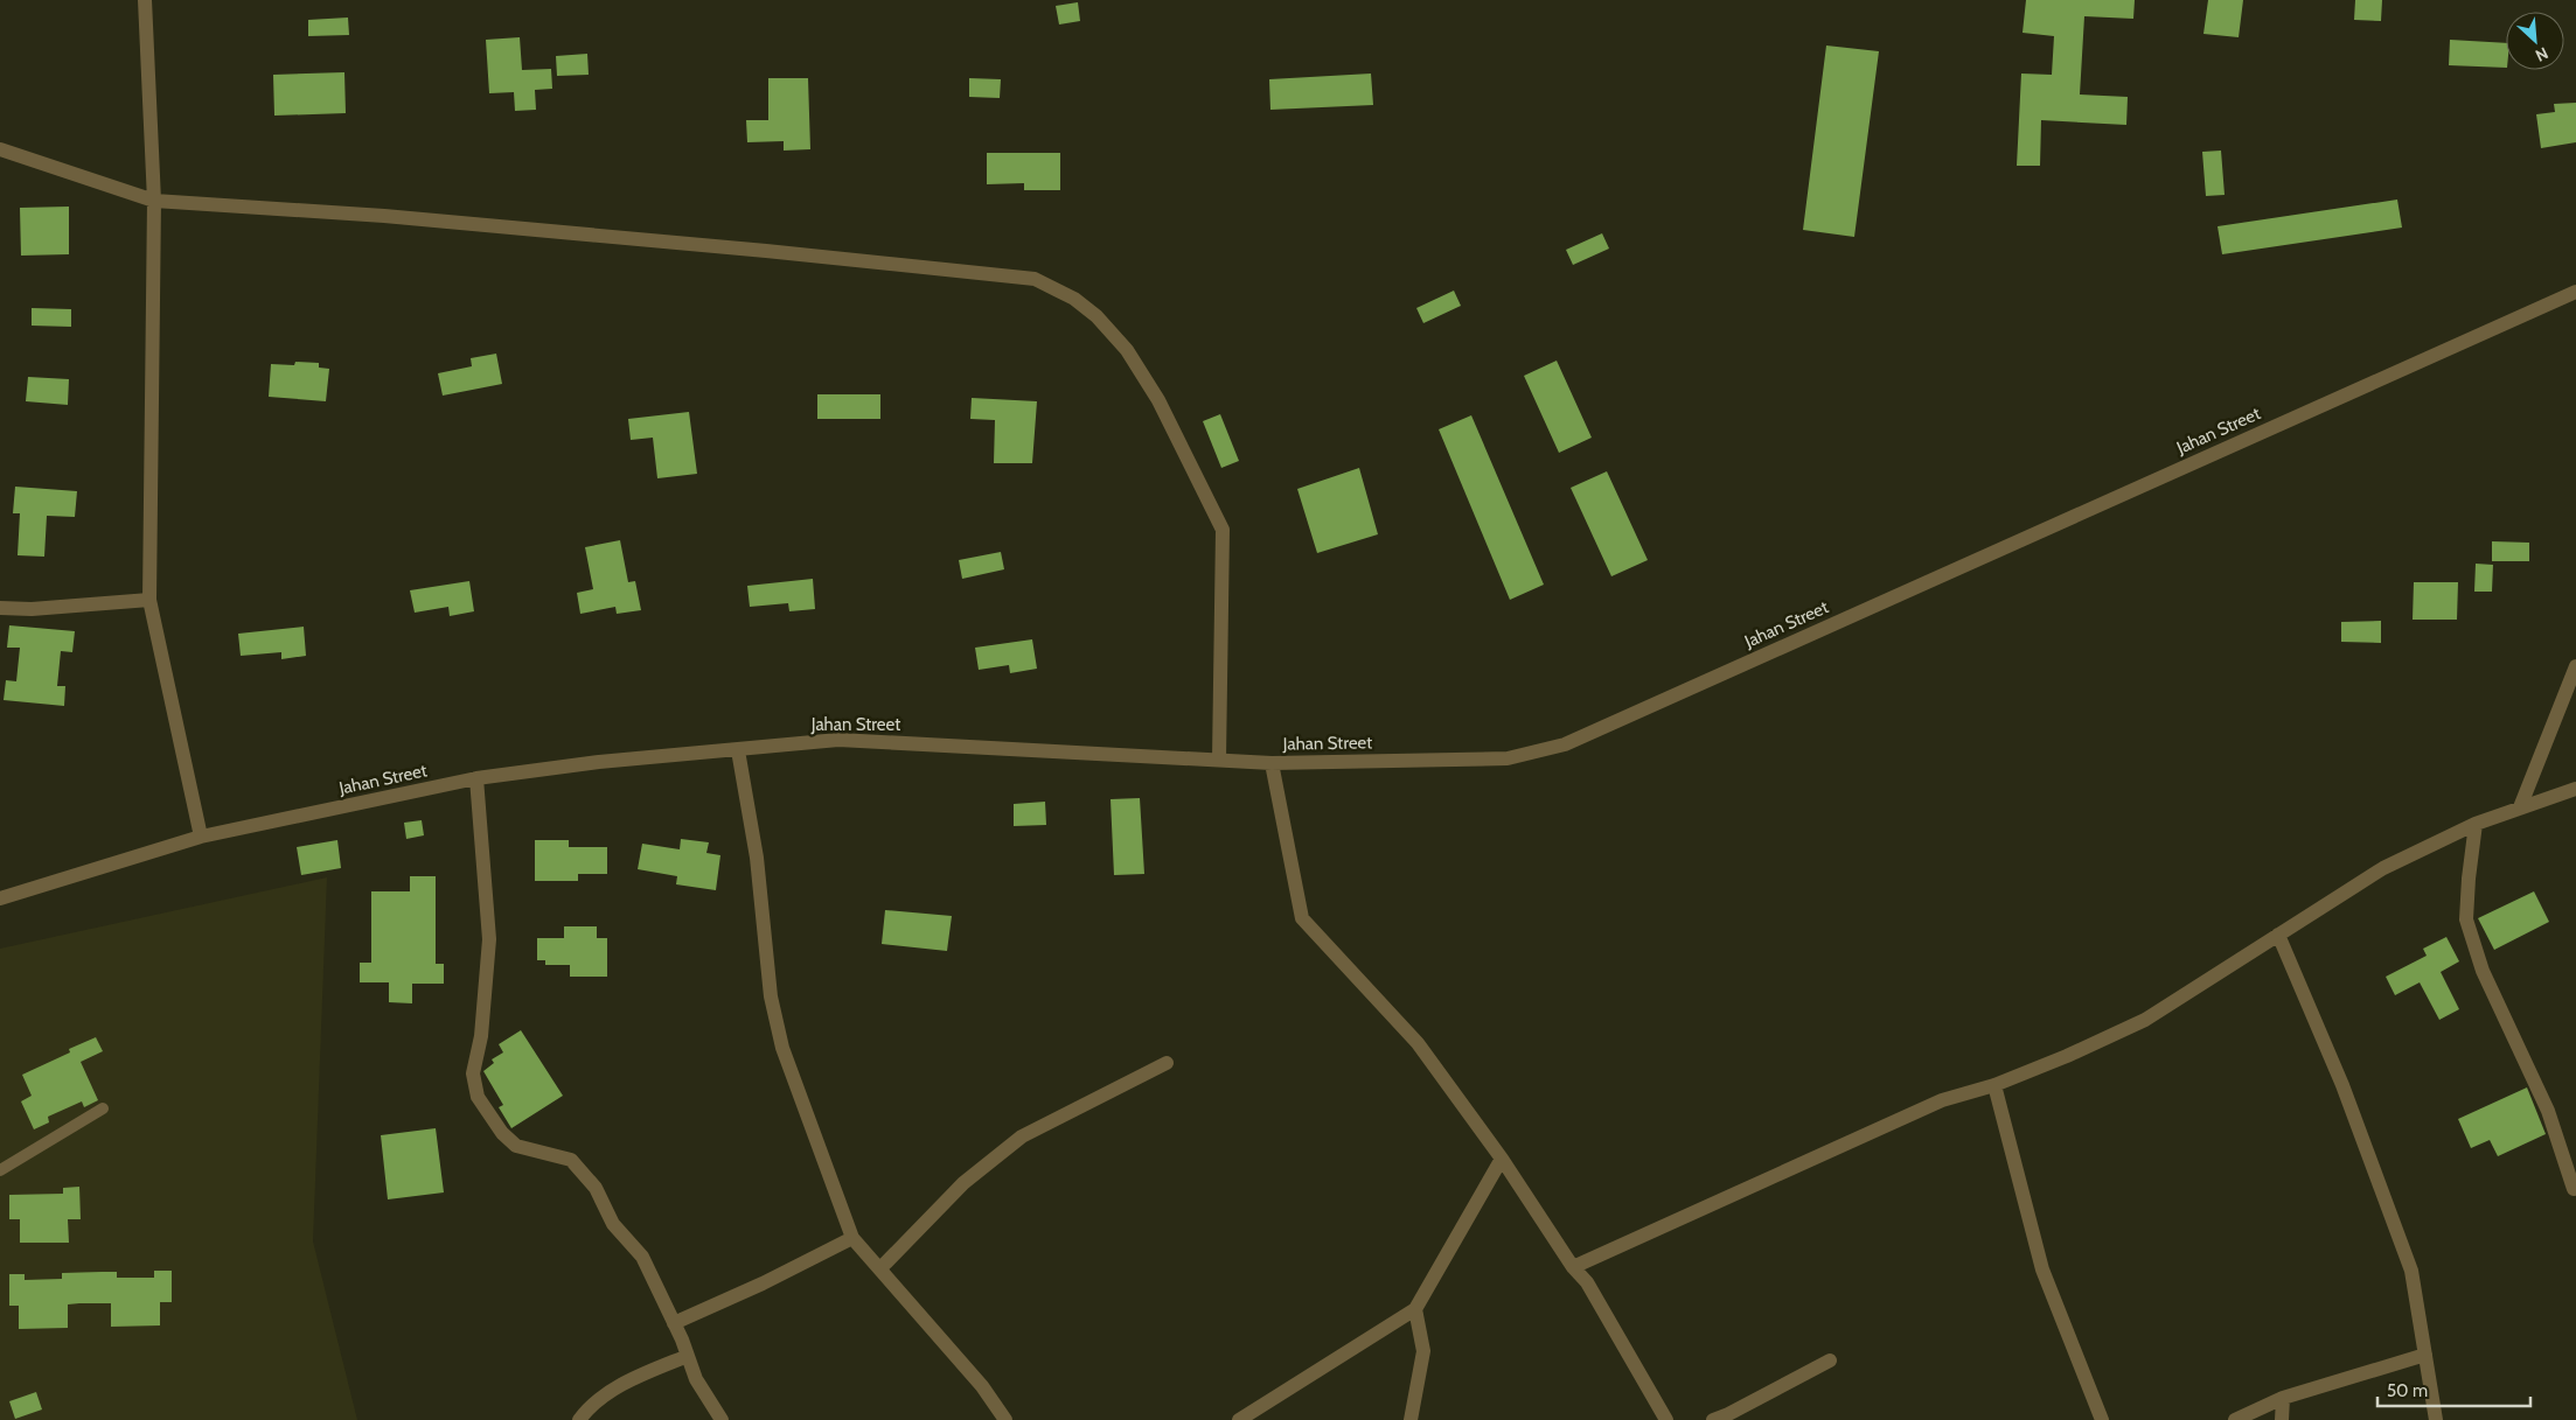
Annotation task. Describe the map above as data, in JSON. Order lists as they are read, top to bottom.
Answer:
{
  "streets": {
    "street": ["Jahan Street"]
  },
  "scale_bar": "50 m",
  "north": "bottom right"
}
